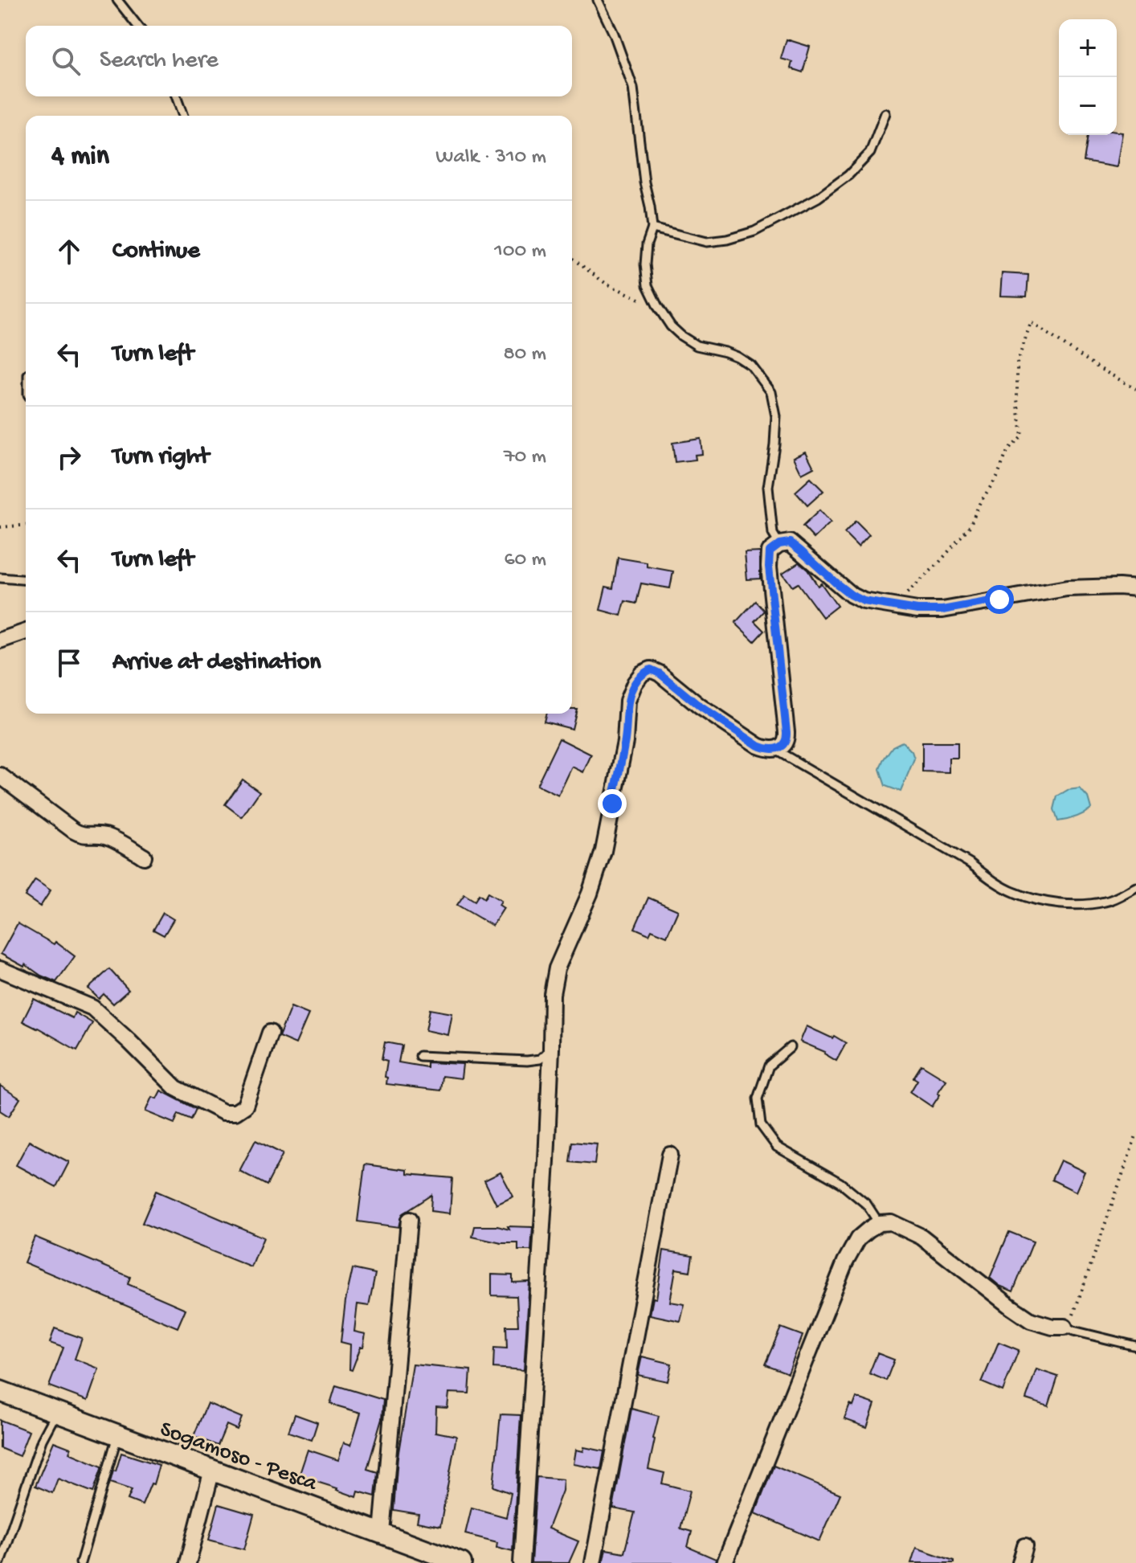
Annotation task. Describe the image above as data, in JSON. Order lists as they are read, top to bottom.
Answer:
{
  "streets": {
    "main road": ["Sogamoso - Pesca"]
  },
  "page": {
    "map_buttons": ["+", "−"],
    "search": "Search here",
    "heading": ["4 min", "Walk · 310 m"],
    "list": [
      ["Continue", "100 m"],
      ["Turn left", "80 m"],
      ["Turn right", "70 m"],
      ["Turn left", "60 m"],
      "Arrive at destination"
    ]
  }
}
